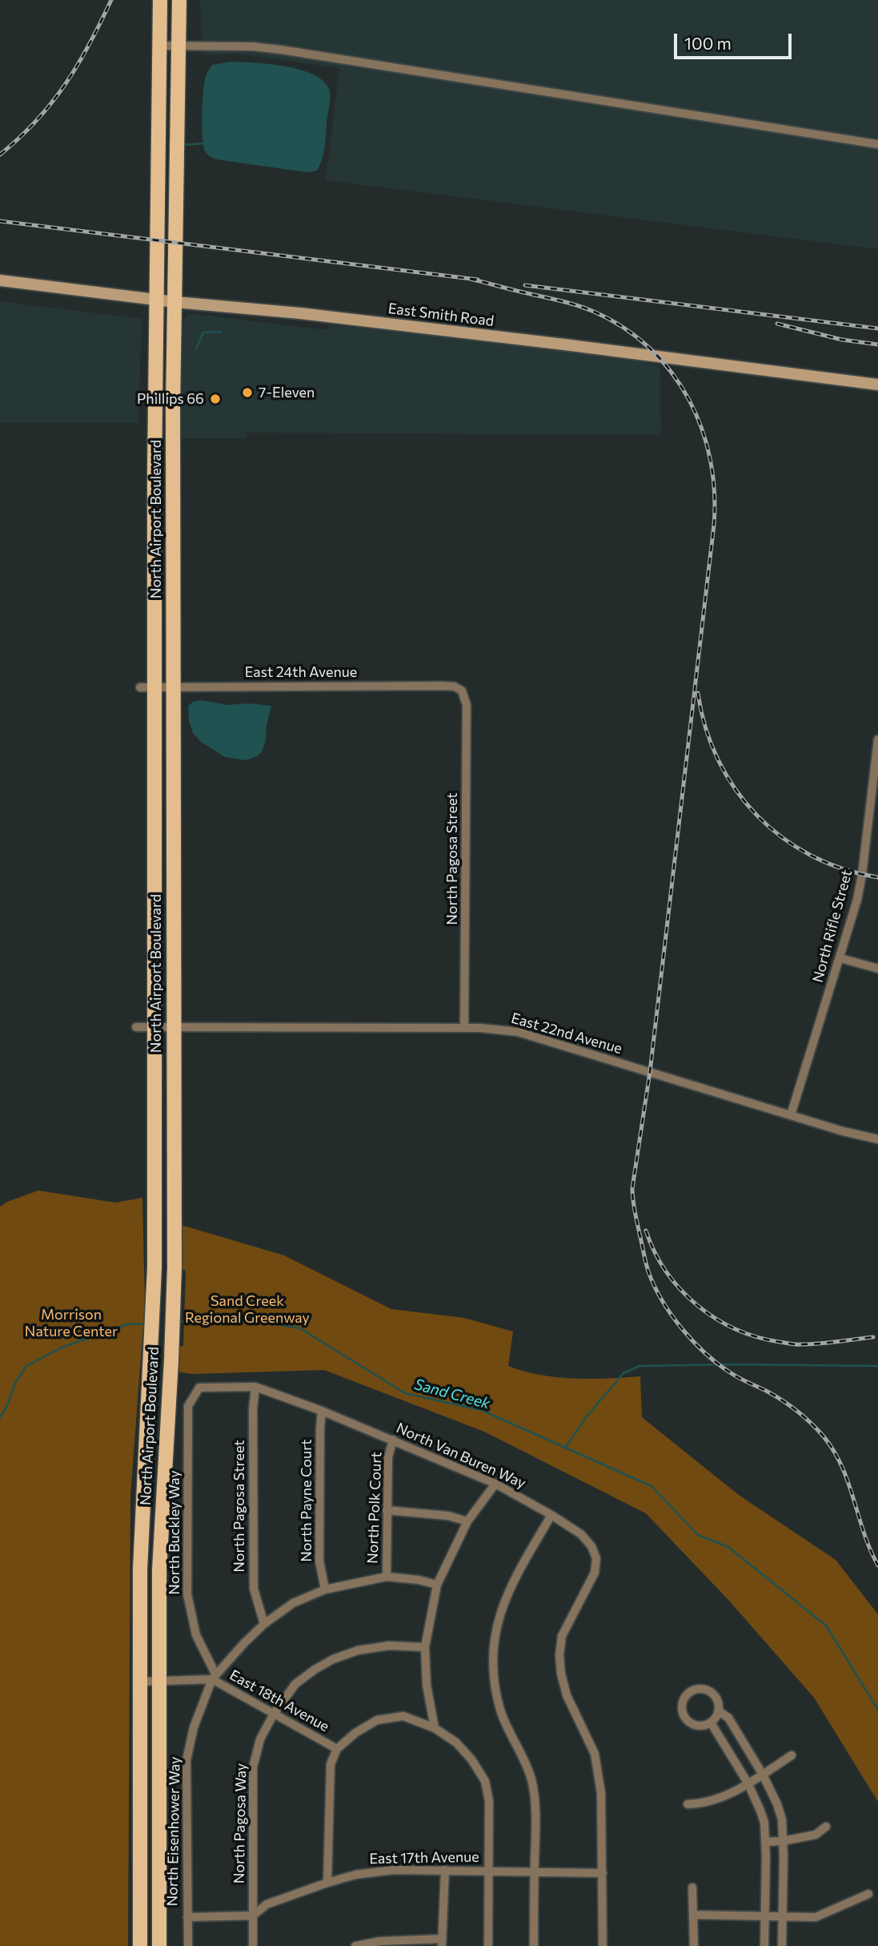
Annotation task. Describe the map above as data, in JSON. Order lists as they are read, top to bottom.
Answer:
{
  "streets": {
    "main road": ["North Airport Boulevard"],
    "street": [
      "East Smith Road",
      "East 24th Avenue",
      "North Pagosa Street",
      "North Rifle Street",
      "East 22nd Avenue",
      "North Van Buren Way",
      "North Payne Court",
      "North Polk Court",
      "North Buckley Way",
      "East 18th Avenue",
      "North Pagosa Way",
      "North Eisenhower Way",
      "East 17th Avenue"
    ]
  },
  "crossings": [
    ["East Smith Road", "North Airport Boulevard"],
    ["North Airport Boulevard", "East 24th Avenue"],
    ["North Airport Boulevard", "East 22nd Avenue"],
    ["North Airport Boulevard", "East 18th Avenue"],
    ["East 24th Avenue", "North Pagosa Street"],
    ["North Pagosa Street", "East 22nd Avenue"],
    ["North Pagosa Street", "North Van Buren Way"],
    ["North Pagosa Street", "North Eisenhower Way"],
    ["North Rifle Street", "East 22nd Avenue"],
    ["North Van Buren Way", "North Payne Court"],
    ["North Van Buren Way", "North Polk Court"],
    ["North Van Buren Way", "North Buckley Way"],
    ["North Van Buren Way", "East 17th Avenue"],
    ["North Payne Court", "North Eisenhower Way"],
    ["North Polk Court", "North Eisenhower Way"],
    ["North Buckley Way", "East 18th Avenue"],
    ["North Buckley Way", "North Eisenhower Way"],
    ["East 18th Avenue", "North Pagosa Way"],
    ["East 18th Avenue", "North Eisenhower Way"],
    ["North Pagosa Way", "East 17th Avenue"]
  ],
  "water": ["Sand Creek"],
  "parks": ["Sand Creek Regional Greenway", "Morrison Nature Center"],
  "places": ["7-Eleven", "Phillips 66"],
  "scale_bar": "100 m"
}
